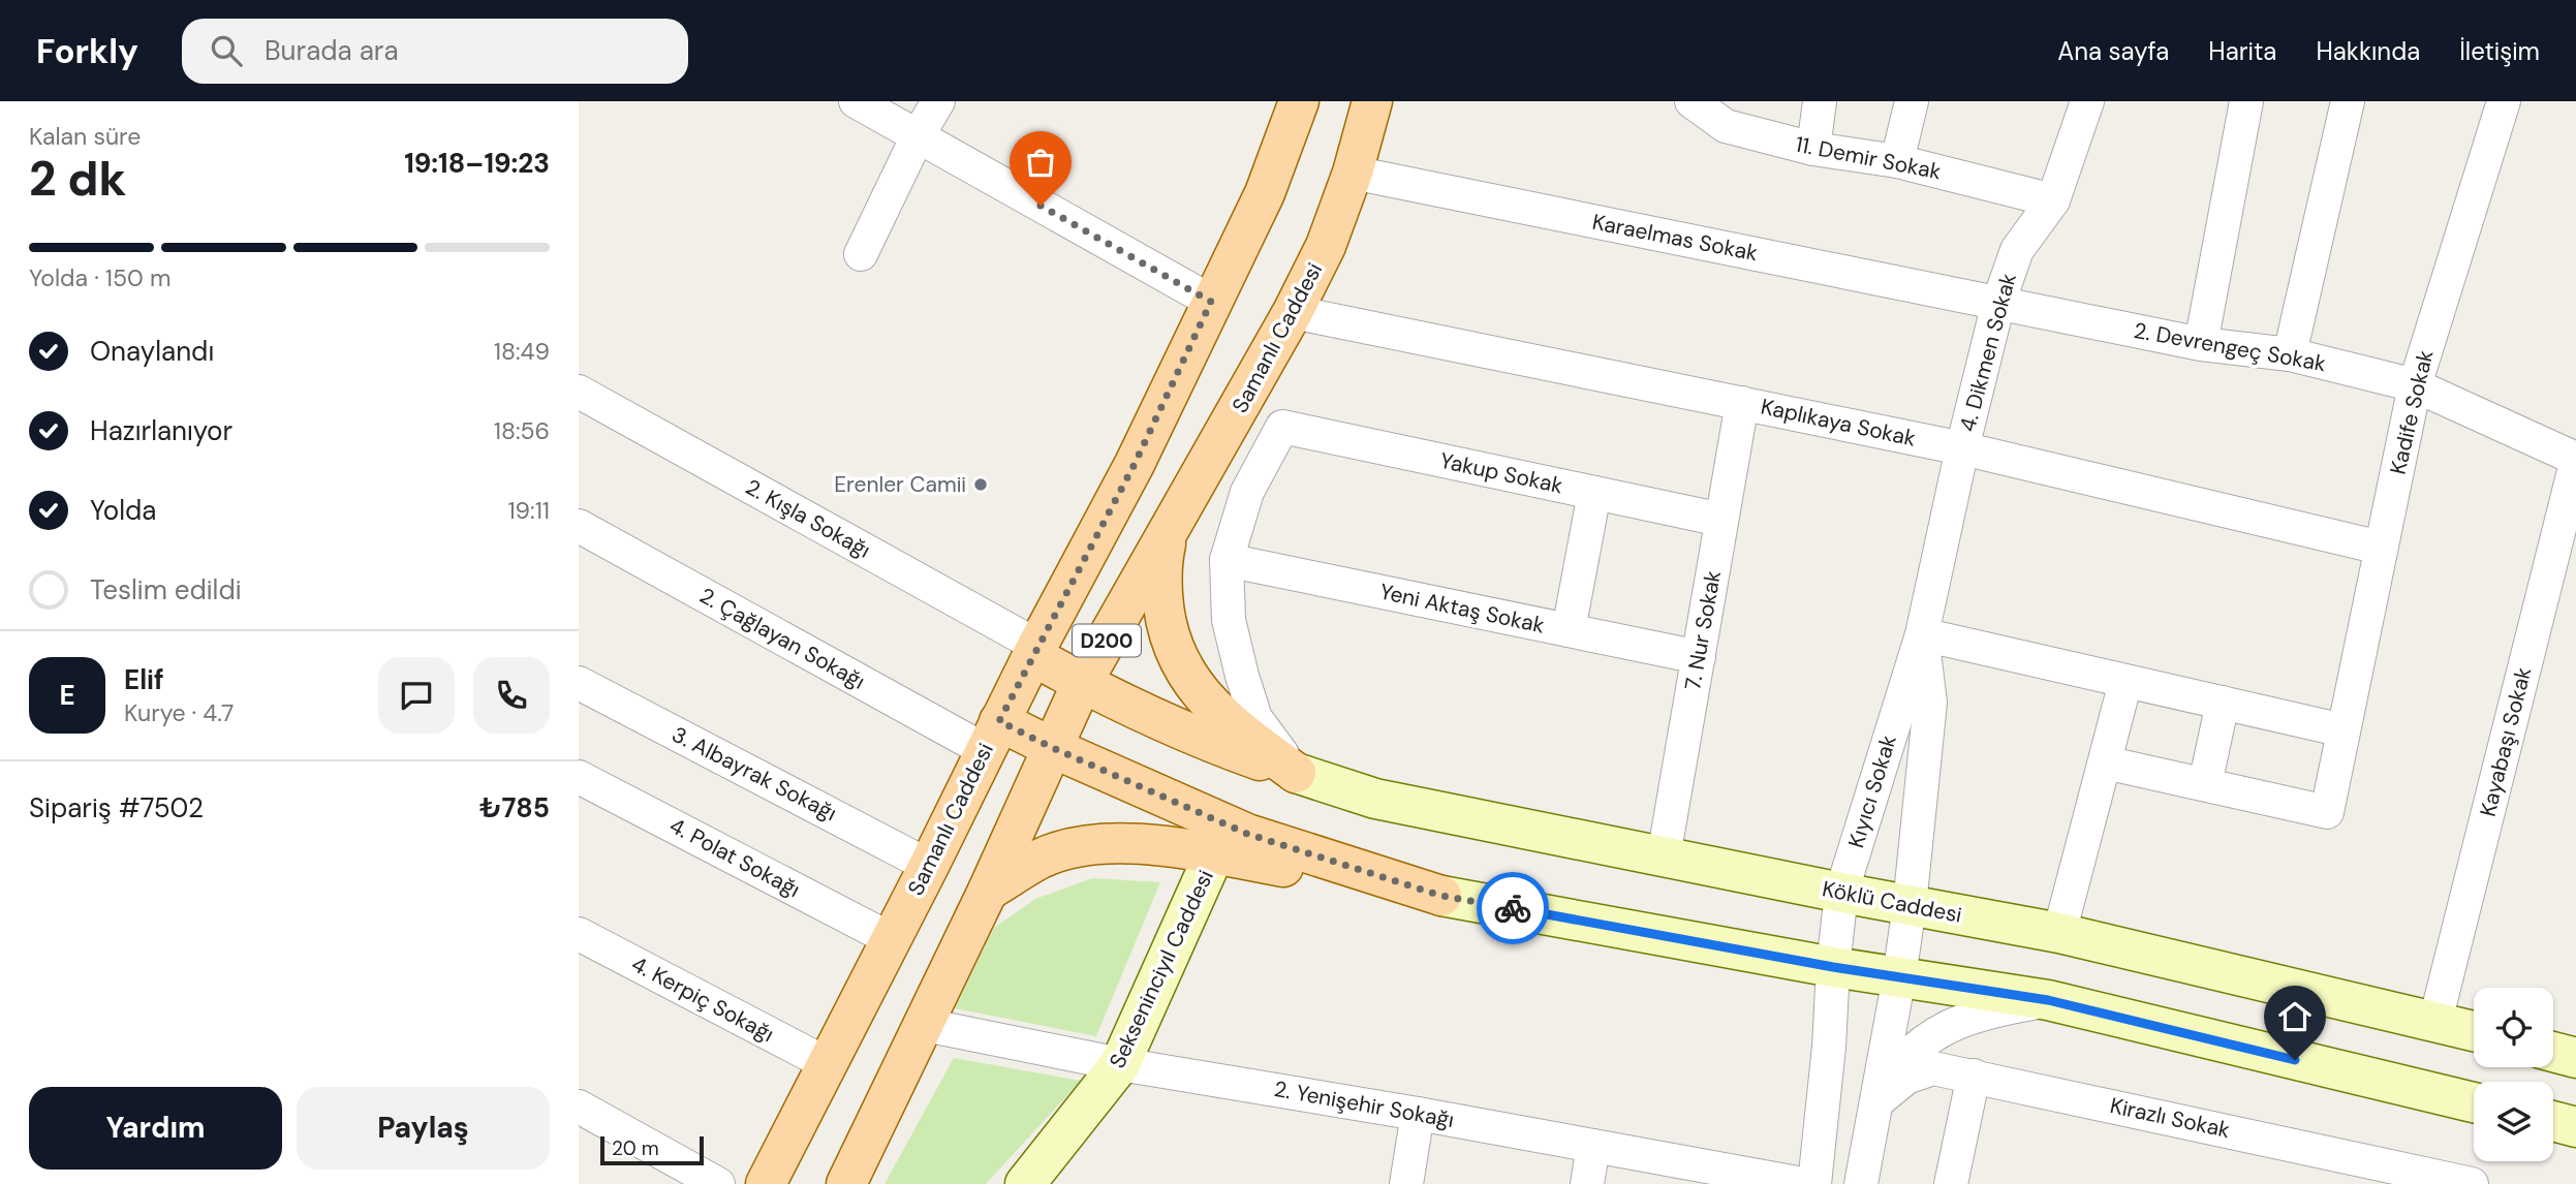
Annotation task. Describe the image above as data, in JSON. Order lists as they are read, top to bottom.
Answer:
{
  "streets": {
    "main road": [
      "Samanlı Caddesi",
      "D200",
      "Köklü Caddesi",
      "Sekseninciyıl Caddesi"
    ],
    "street": [
      "11. Demir Sokak",
      "Karaelmas Sokak",
      "2. Devrengeç Sokak",
      "4. Dikmen Sokak",
      "Kadife Sokak",
      "Kaplıkaya Sokak",
      "Yakup Sokak",
      "2. Kışla Sokağı",
      "Yeni Aktaş Sokak",
      "7. Nur Sokak",
      "2. Çağlayan Sokağı",
      "Kayabaşı Sokak",
      "3. Albayrak Sokağı",
      "Kıyıcı Sokak",
      "4. Polat Sokağı",
      "4. Kerpiç Sokağı",
      "2. Yenişehir Sokağı",
      "Kirazlı Sokak"
    ]
  },
  "crossings": [
    ["11. Demir Sokak", "4. Dikmen Sokak"],
    ["Karaelmas Sokak", "Samanlı Caddesi"],
    ["Karaelmas Sokak", "2. Devrengeç Sokak"],
    ["Karaelmas Sokak", "4. Dikmen Sokak"],
    ["Samanlı Caddesi", "Kaplıkaya Sokak"],
    ["Samanlı Caddesi", "2. Kışla Sokağı"],
    ["Samanlı Caddesi", "2. Çağlayan Sokağı"],
    ["Samanlı Caddesi", "3. Albayrak Sokağı"],
    ["Samanlı Caddesi", "4. Polat Sokağı"],
    ["Samanlı Caddesi", "4. Kerpiç Sokağı"],
    ["Samanlı Caddesi", "2. Yenişehir Sokağı"],
    ["2. Devrengeç Sokak", "4. Dikmen Sokak"],
    ["2. Devrengeç Sokak", "Kadife Sokak"],
    ["2. Devrengeç Sokak", "Kayabaşı Sokak"],
    ["4. Dikmen Sokak", "Kaplıkaya Sokak"],
    ["4. Dikmen Sokak", "Kıyıcı Sokak"],
    ["Kadife Sokak", "Kaplıkaya Sokak"],
    ["Kaplıkaya Sokak", "7. Nur Sokak"],
    ["Kaplıkaya Sokak", "Kıyıcı Sokak"],
    ["Yakup Sokak", "Yeni Aktaş Sokak"],
    ["Yakup Sokak", "7. Nur Sokak"],
    ["Yeni Aktaş Sokak", "7. Nur Sokak"],
    ["7. Nur Sokak", "Köklü Caddesi"],
    ["Kayabaşı Sokak", "Köklü Caddesi"],
    ["Kıyıcı Sokak", "Köklü Caddesi"],
    ["Sekseninciyıl Caddesi", "2. Yenişehir Sokağı"]
  ],
  "places": ["Erenler Camii"],
  "scale_bar": "20 m",
  "page": {
    "header": "Forkly",
    "search": "Burada ara",
    "nav": [
      "Ana sayfa",
      "Harita",
      "Hakkında",
      "İletişim"
    ],
    "heading": ["2 dk", "Kalan süre", "19:18–19:23"],
    "panel": [
      "Elif",
      "Kurye · 4.7",
      "Sipariş #7502",
      "₺785"
    ],
    "bar": "Yolda · 150 m",
    "list": [
      ["Onaylandı", "18:49"],
      ["Hazırlanıyor", "18:56"],
      ["Yolda", "19:11"],
      "Teslim edildi"
    ],
    "round": "E",
    "buttons": ["Yardım", "Paylaş"],
    "scale": "20 m"
  }
}
